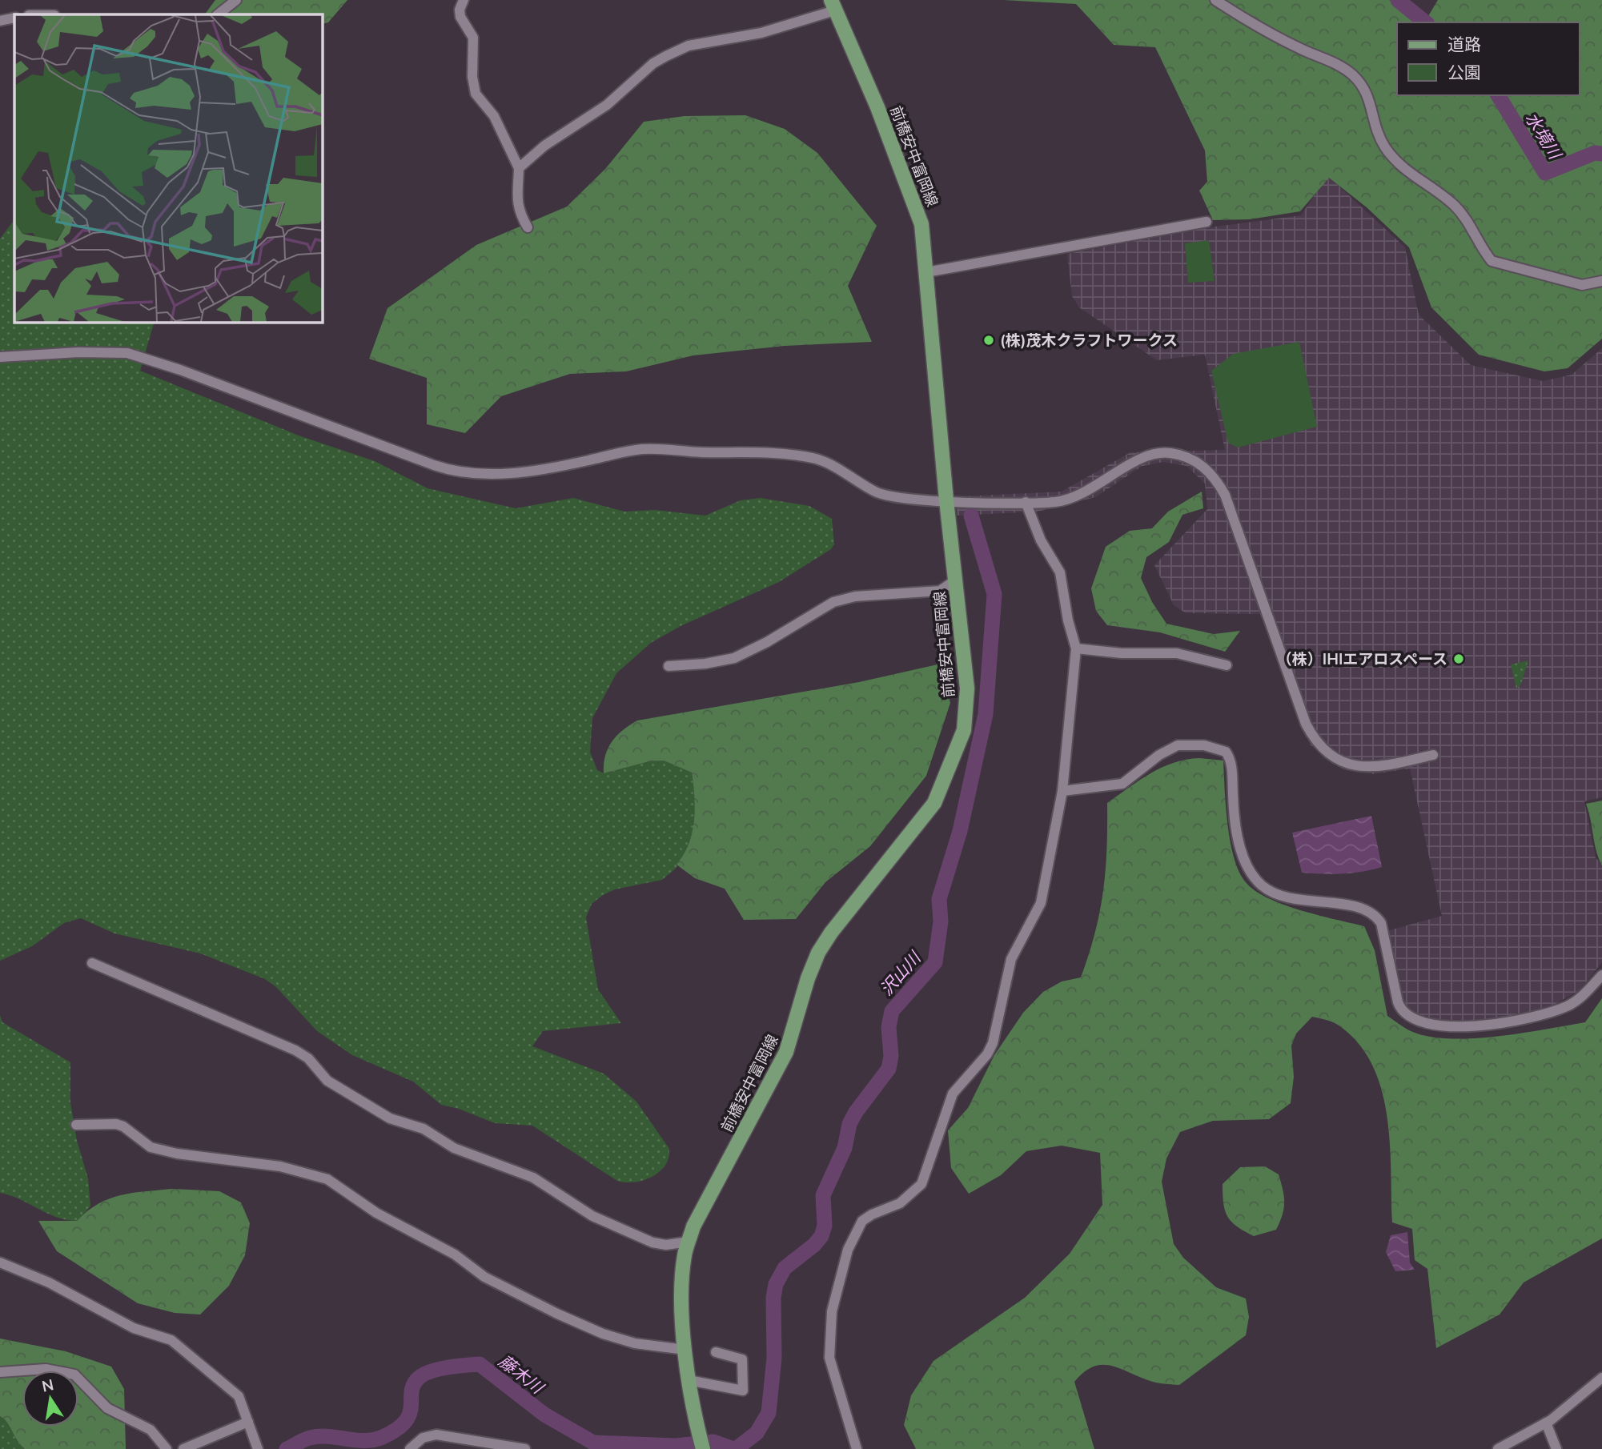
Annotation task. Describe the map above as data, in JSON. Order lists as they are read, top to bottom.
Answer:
{
  "streets": {
    "main road": ["前橋安中富岡線"]
  },
  "water": ["水境川", "沢山川", "藤木川"],
  "places": ["(株)茂木クラフトワークス", "（株）IHIエアロスペース"],
  "legend": ["道路", "公園"],
  "north": "top"
}
